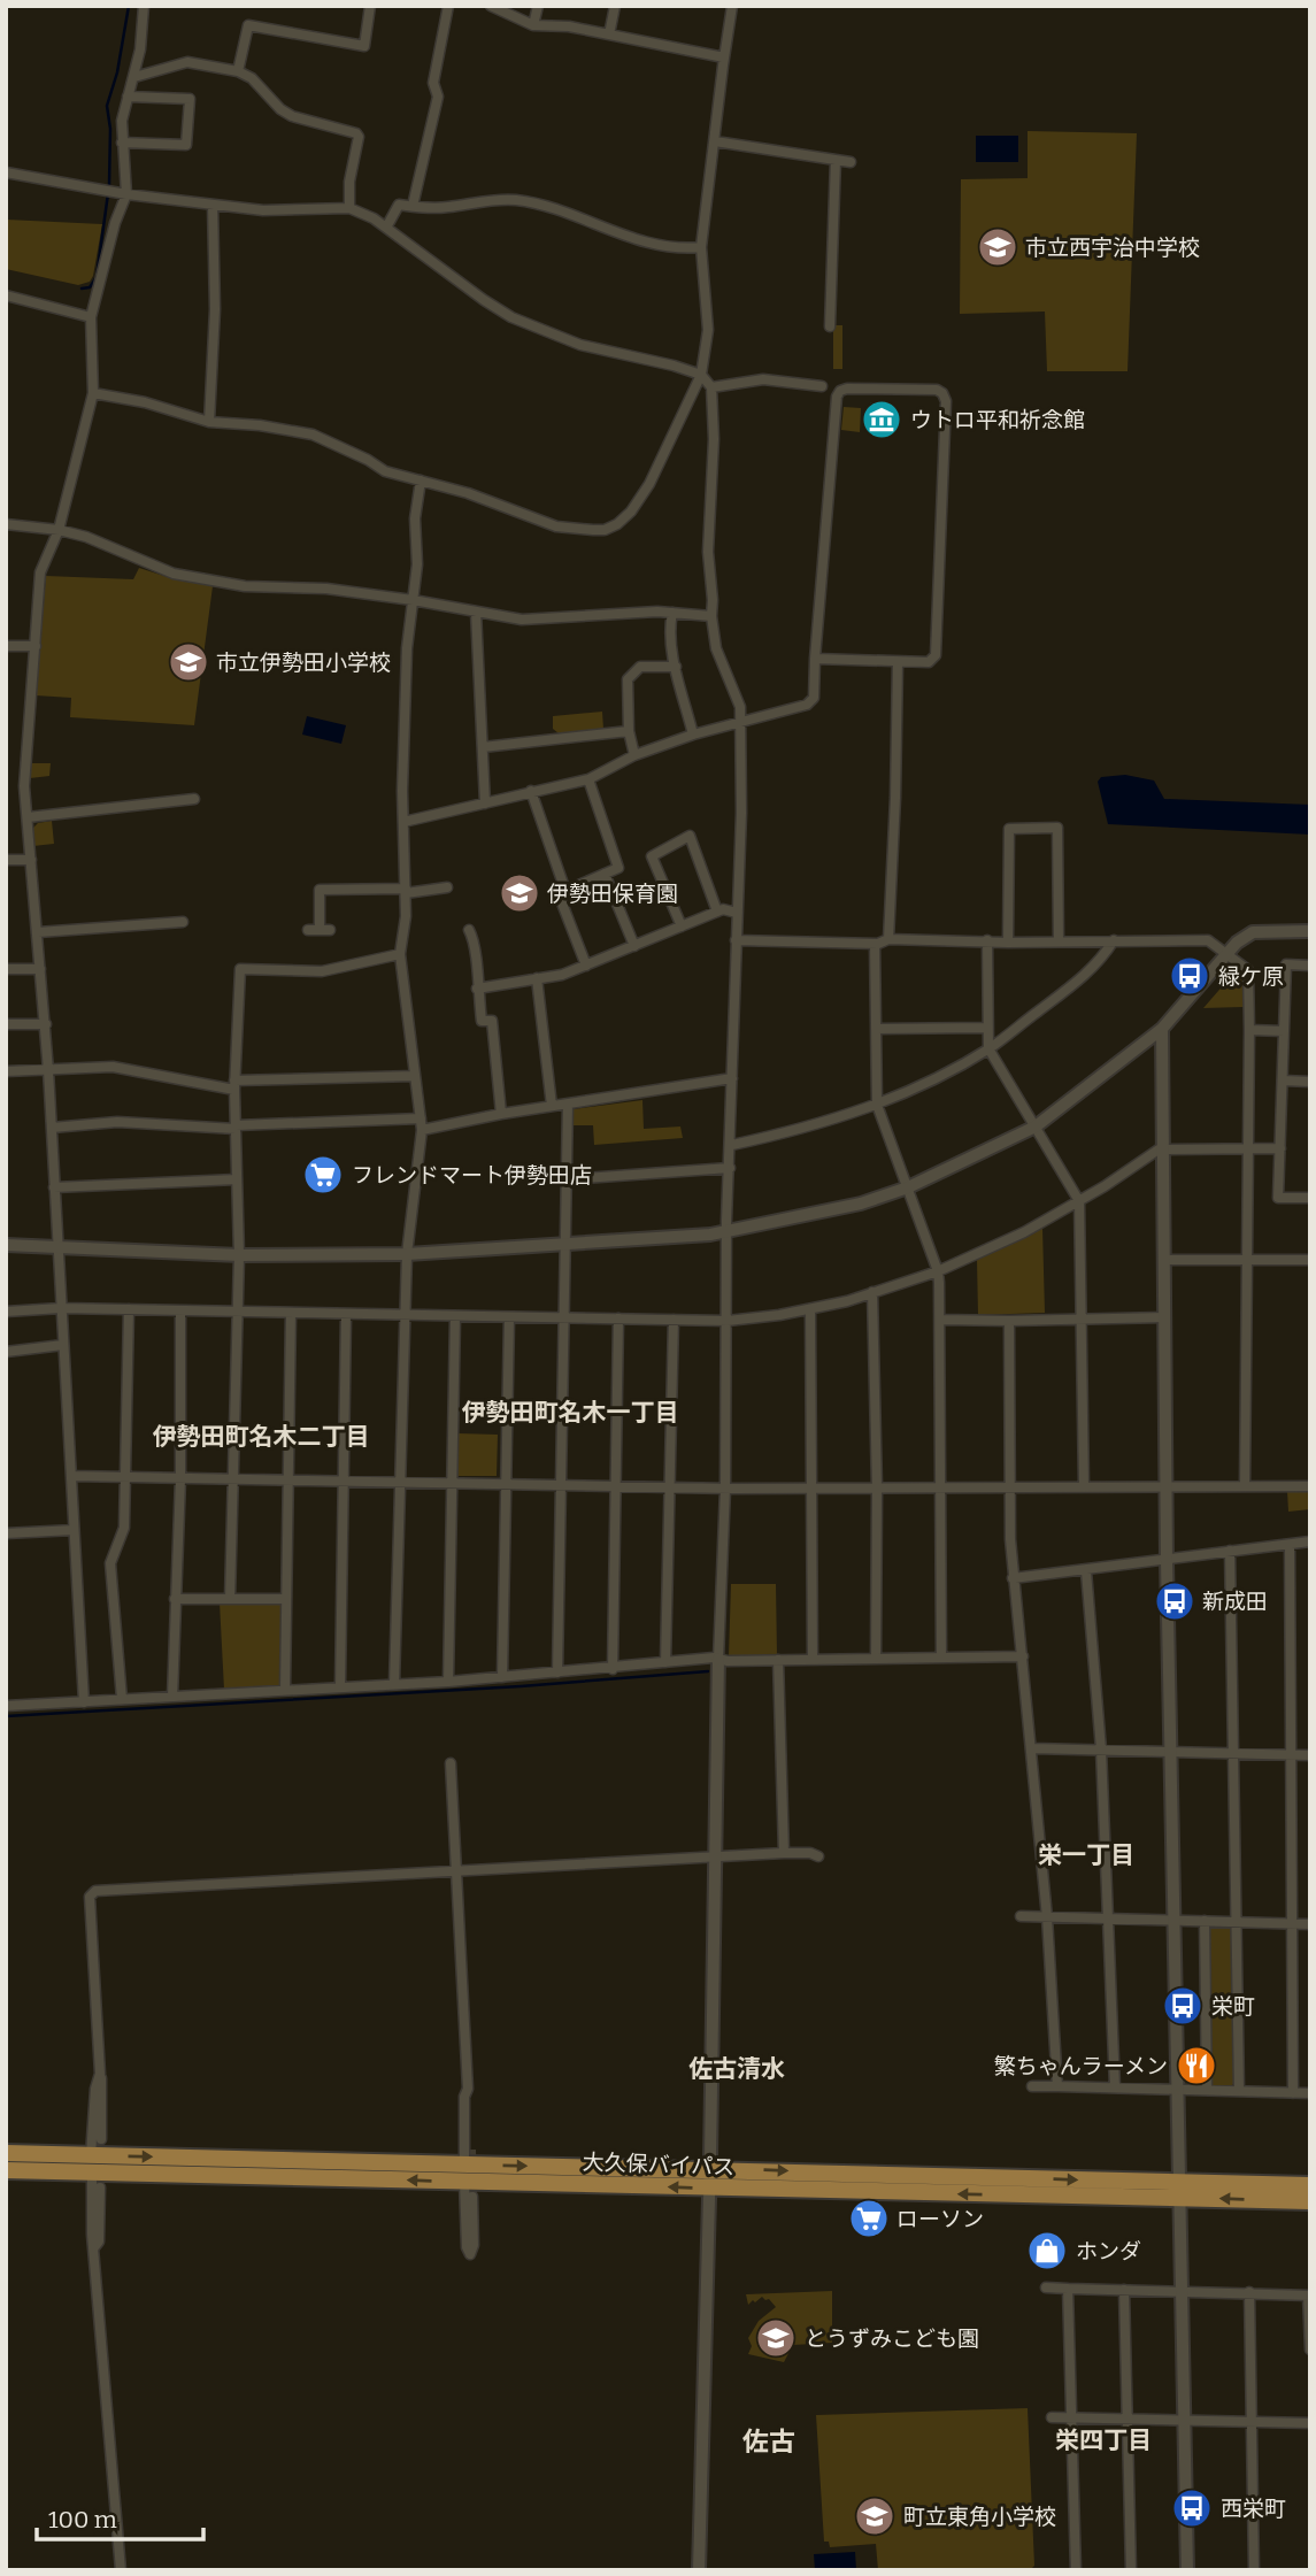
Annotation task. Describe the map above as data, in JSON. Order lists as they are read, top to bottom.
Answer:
{
  "streets": {
    "highway": ["大久保バイパス"]
  },
  "districts": [
    "伊勢田町名木一丁目",
    "伊勢田町名木二丁目",
    "栄一丁目",
    "佐古清水",
    "栄四丁目",
    "佐古"
  ],
  "places": {
    "school or university": [
      "市立西宇治中学校",
      "市立伊勢田小学校",
      "伊勢田保育園",
      "とうずみこども園",
      "町立東角小学校"
    ],
    "museum": ["ウトロ平和祈念館"],
    "bus stop": [
      "緑ケ原",
      "新成田",
      "栄町",
      "西栄町"
    ],
    "supermarket": ["フレンドマート伊勢田店", "ローソン"],
    "restaurant": ["繁ちゃんラーメン"],
    "shop": ["ホンダ"]
  },
  "scale_bar": "100 m"
}
